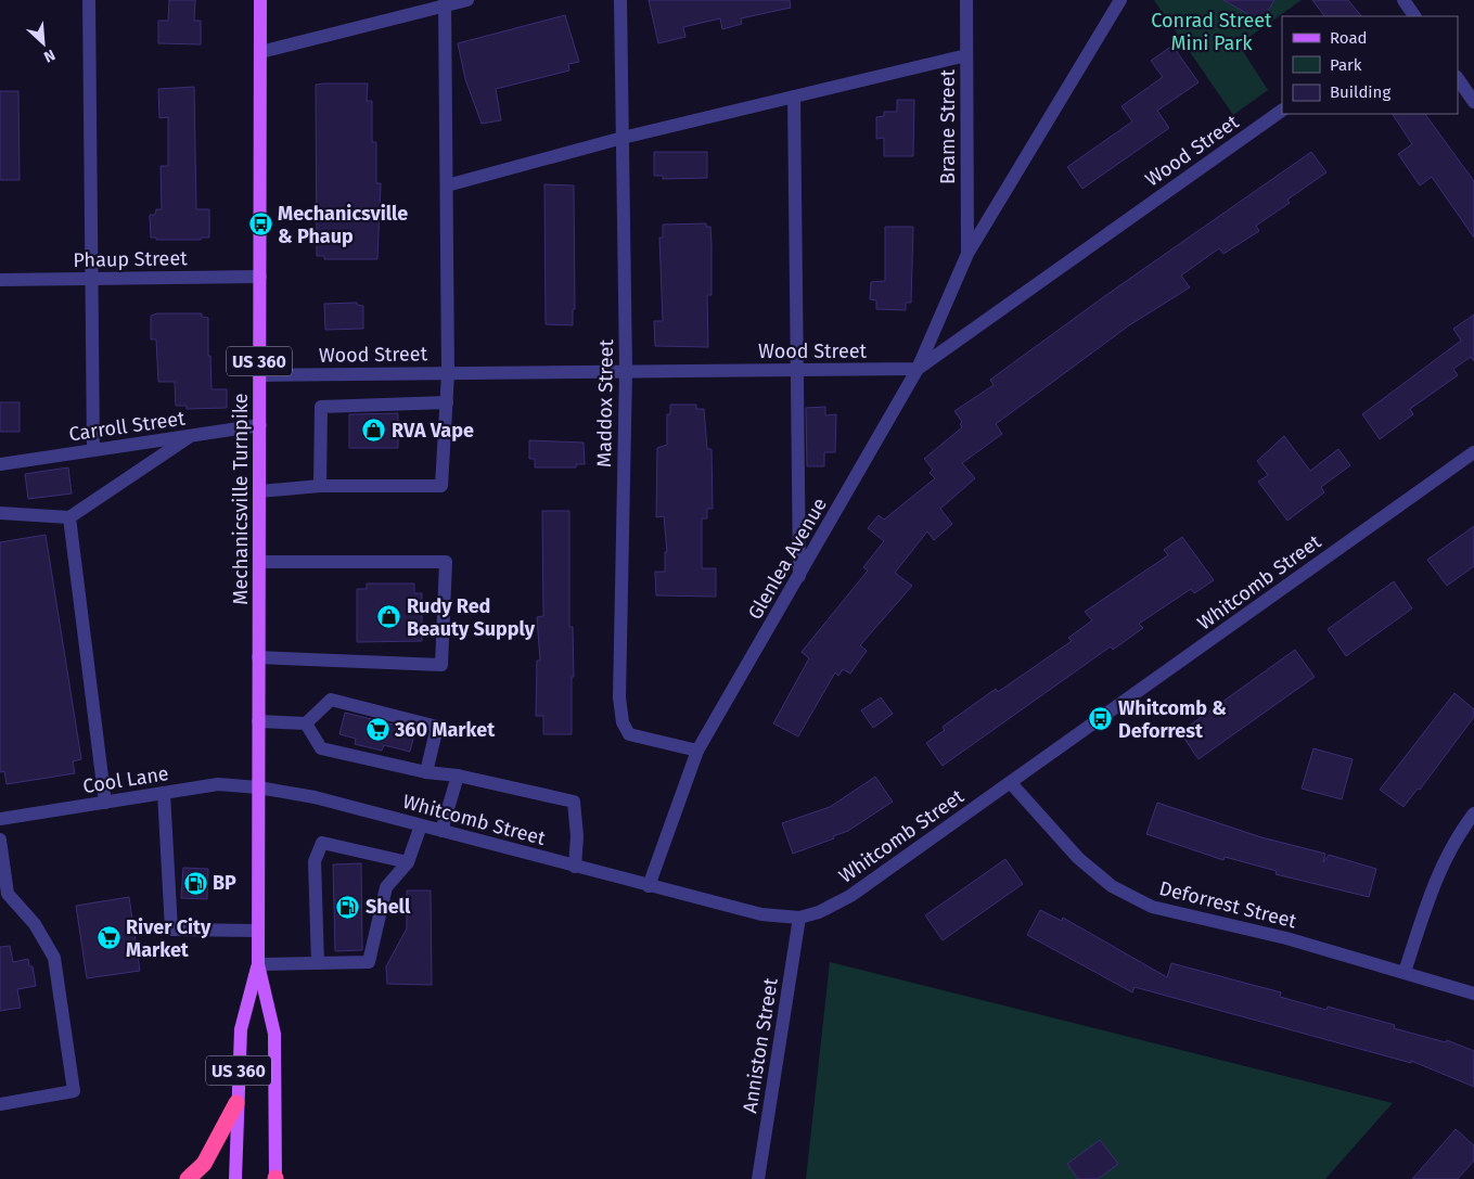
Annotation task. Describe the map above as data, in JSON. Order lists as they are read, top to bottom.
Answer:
{
  "streets": {
    "main road": ["US 360", "Mechanicsville Turnpike"],
    "street": [
      "Brame Street",
      "Wood Street",
      "Phaup Street",
      "Maddox Street",
      "Carroll Street",
      "Glenlea Avenue",
      "Whitcomb Street",
      "Cool Lane",
      "Deforrest Street",
      "Anniston Street"
    ]
  },
  "crossings": [
    ["Brame Street", "Glenlea Avenue"],
    ["Wood Street", "Maddox Street"],
    ["Wood Street", "Mechanicsville Turnpike"],
    ["Wood Street", "Glenlea Avenue"],
    ["Phaup Street", "Mechanicsville Turnpike"],
    ["Maddox Street", "Glenlea Avenue"],
    ["Carroll Street", "Mechanicsville Turnpike"],
    ["Mechanicsville Turnpike", "Whitcomb Street"],
    ["Mechanicsville Turnpike", "Cool Lane"],
    ["Glenlea Avenue", "Whitcomb Street"],
    ["Whitcomb Street", "Cool Lane"],
    ["Whitcomb Street", "Deforrest Street"],
    ["Whitcomb Street", "Anniston Street"]
  ],
  "parks": ["Conrad Street Mini Park"],
  "places": {
    "bus stop": ["Mechanicsville & Phaup", "Whitcomb & Deforrest"],
    "shop": ["RVA Vape", "Rudy Red Beauty Supply"],
    "supermarket": ["360 Market", "River City Market"],
    "fuel station": ["BP", "Shell"]
  },
  "legend": ["Road", "Park", "Building"],
  "north": "bottom right"
}
